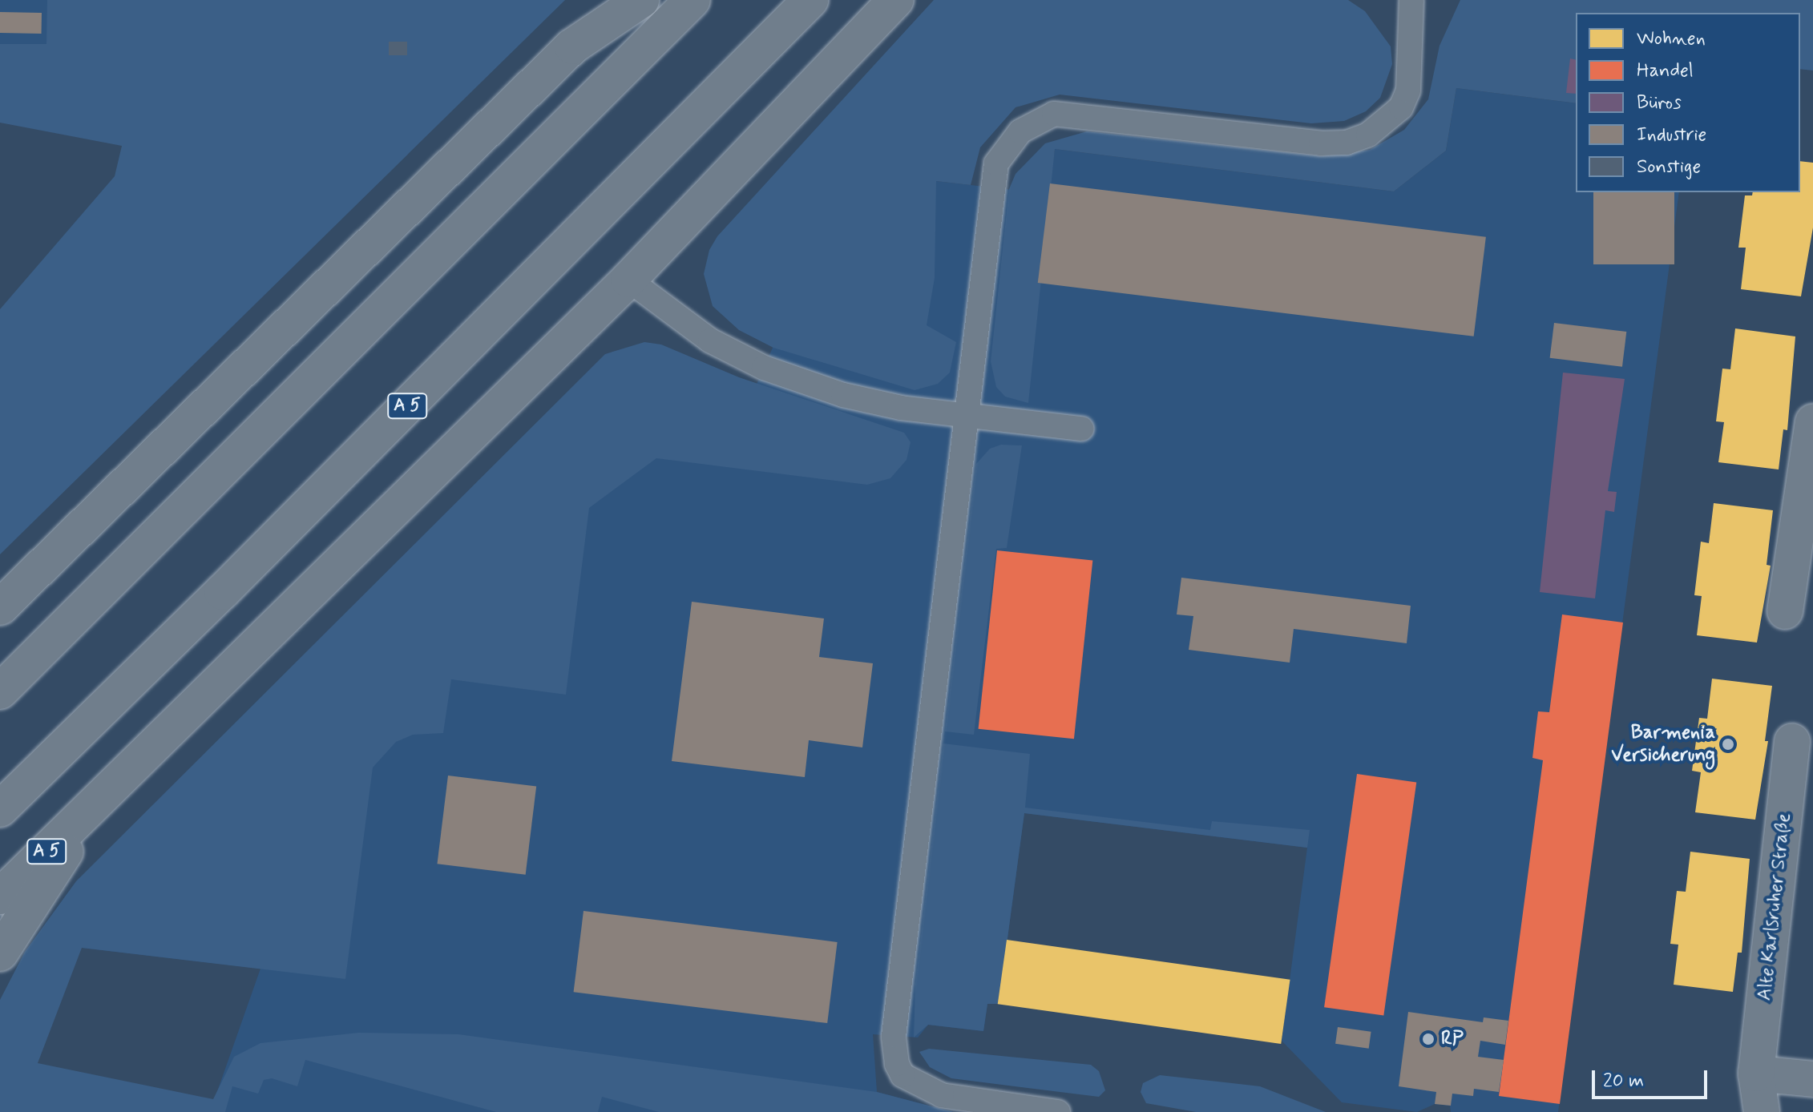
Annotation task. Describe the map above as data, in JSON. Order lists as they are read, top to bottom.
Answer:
{
  "streets": {
    "main road": ["A 5", "Alte Karlsruher Straße"]
  },
  "places": ["Barmenia Versicherung", "RP"],
  "legend": [
    "Wohnen",
    "Handel",
    "Büros",
    "Industrie",
    "Sonstige"
  ],
  "scale_bar": "20 m"
}
